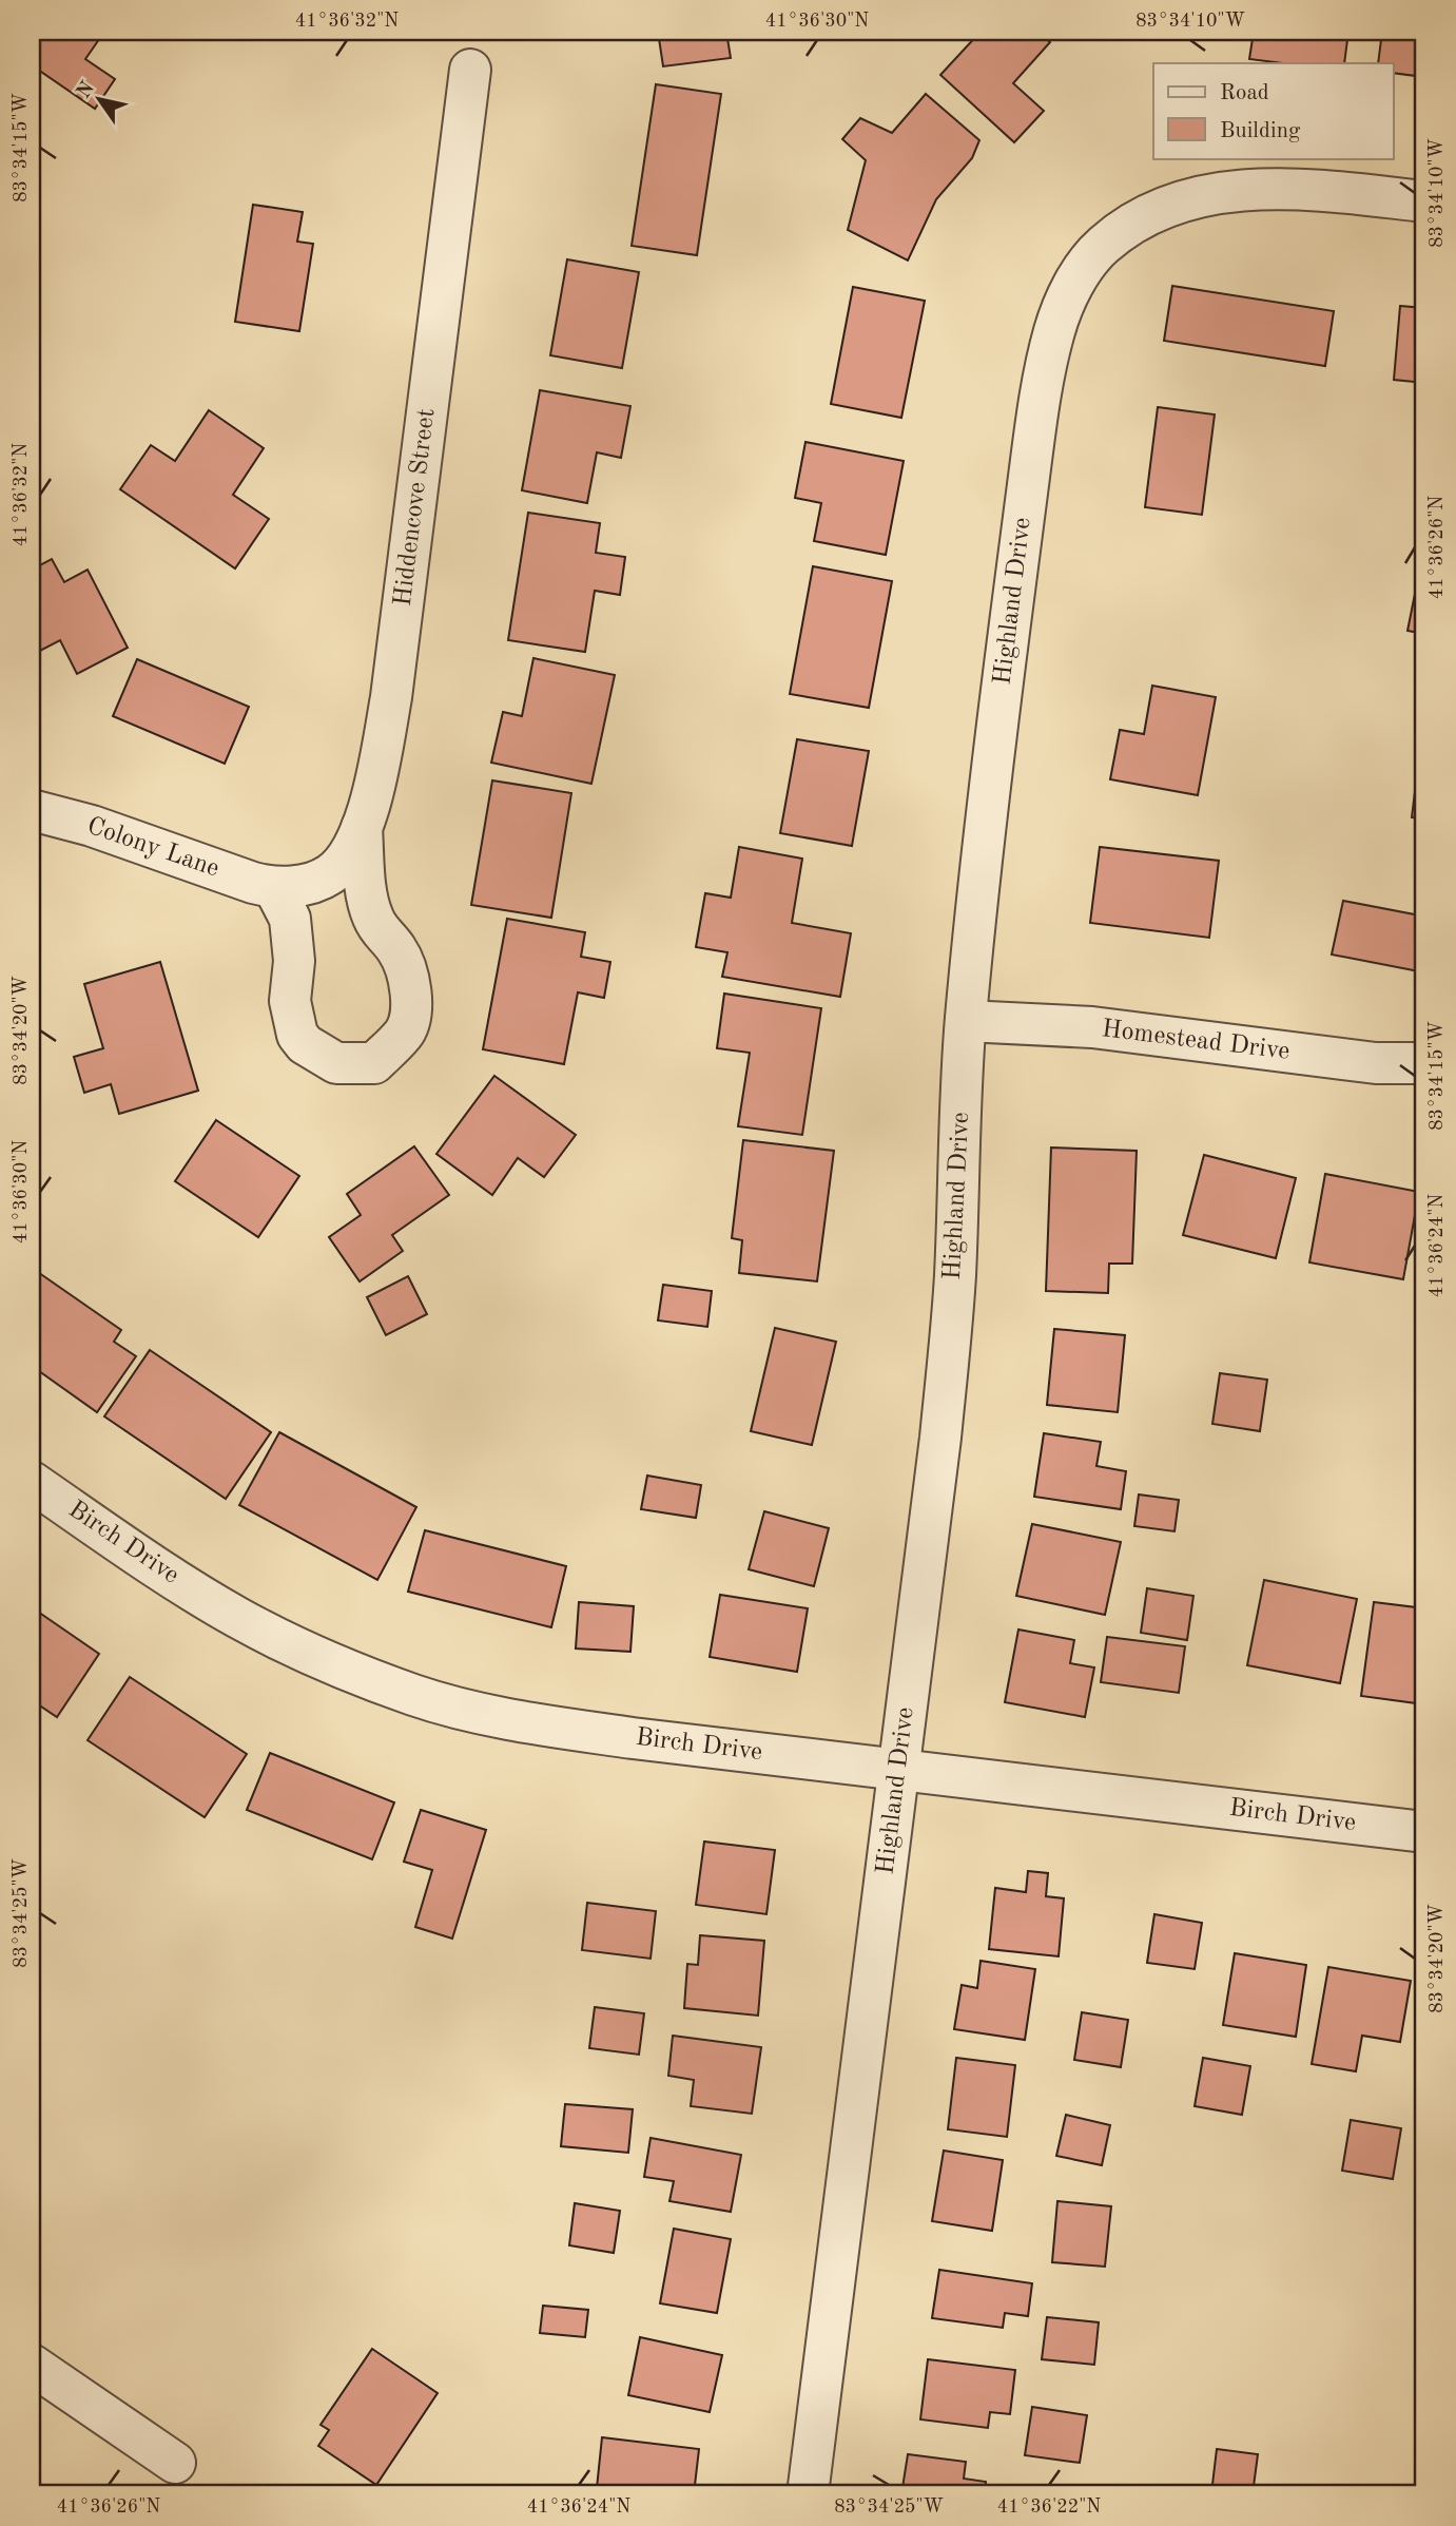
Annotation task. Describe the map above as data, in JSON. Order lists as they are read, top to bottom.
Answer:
{
  "streets": {
    "street": [
      "Hiddencove Street",
      "Highland Drive",
      "Colony Lane",
      "Homestead Drive",
      "Birch Drive"
    ]
  },
  "crossings": [
    ["Hiddencove Street", "Colony Lane"],
    ["Highland Drive", "Homestead Drive"],
    ["Highland Drive", "Birch Drive"]
  ],
  "legend": ["Road", "Building"],
  "north": "top left",
  "coordinates": [
    "41°36'32\"N",
    "41°36'30\"N",
    "83°34'10\"W",
    "83°34'15\"W",
    "41°36'26\"N",
    "83°34'20\"W",
    "41°36'24\"N",
    "83°34'25\"W",
    "41°36'22\"N"
  ]
}
